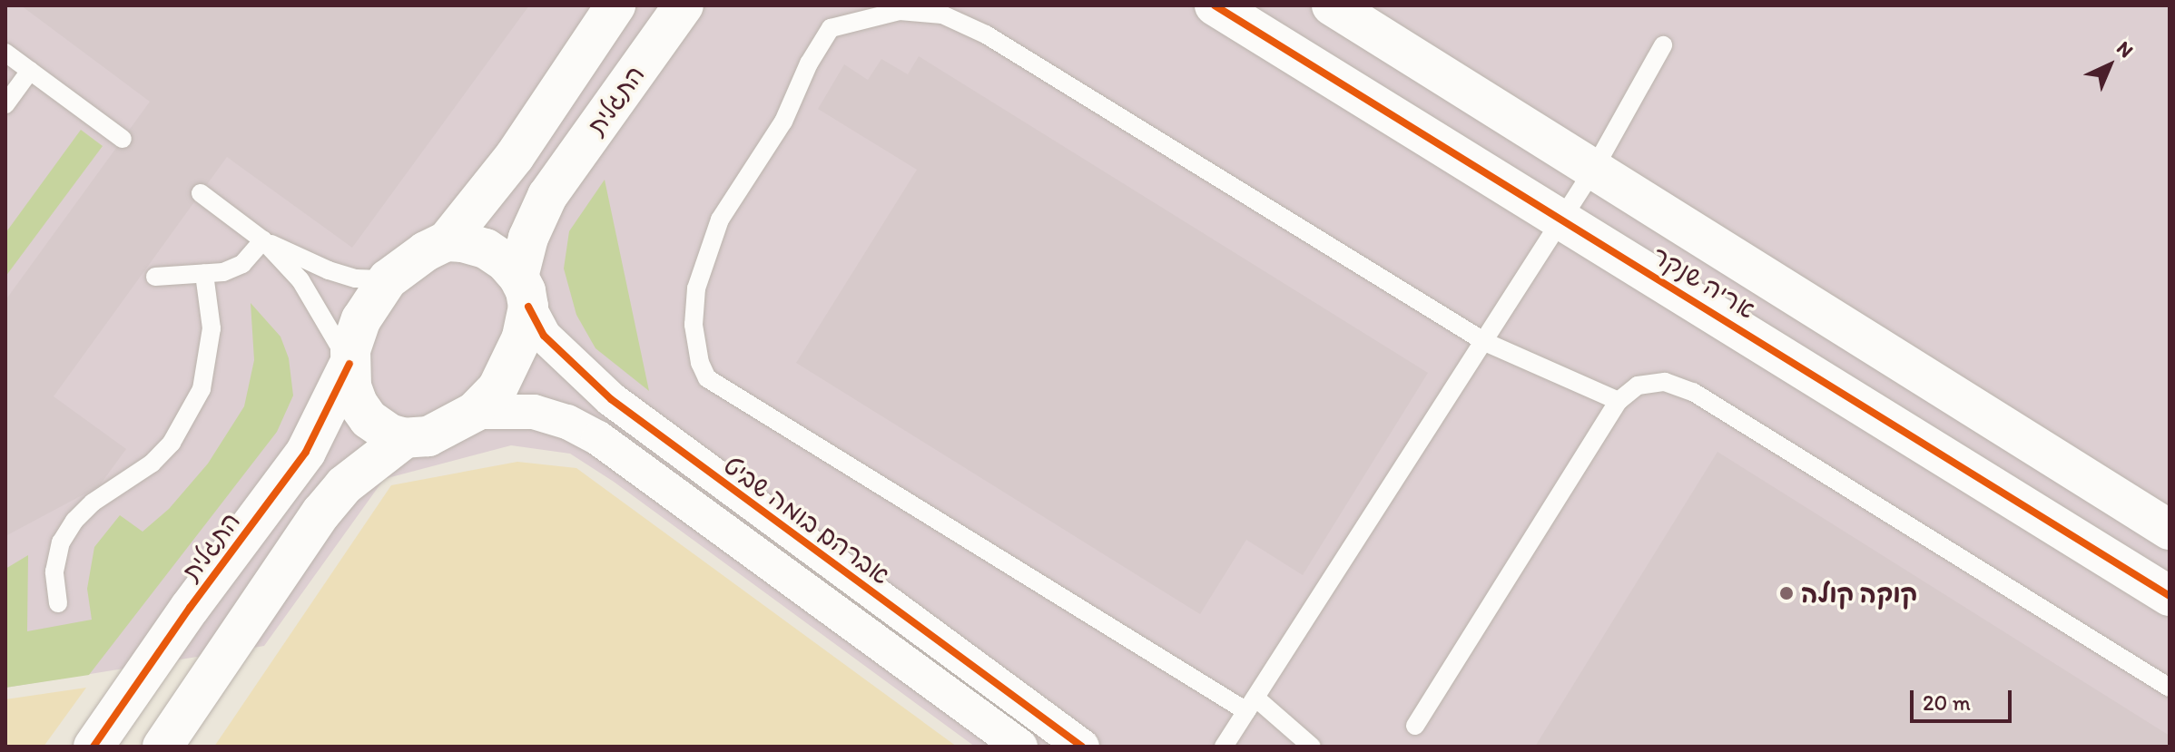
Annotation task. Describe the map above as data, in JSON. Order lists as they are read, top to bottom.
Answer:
{
  "streets": {
    "street": ["התגלית", "אריה שנקר", "אברהם בומה שביט"]
  },
  "crossings": [
    ["התגלית", "אברהם בומה שביט"]
  ],
  "places": ["קוקה קולה"],
  "scale_bar": "20 m",
  "north": "top right"
}
